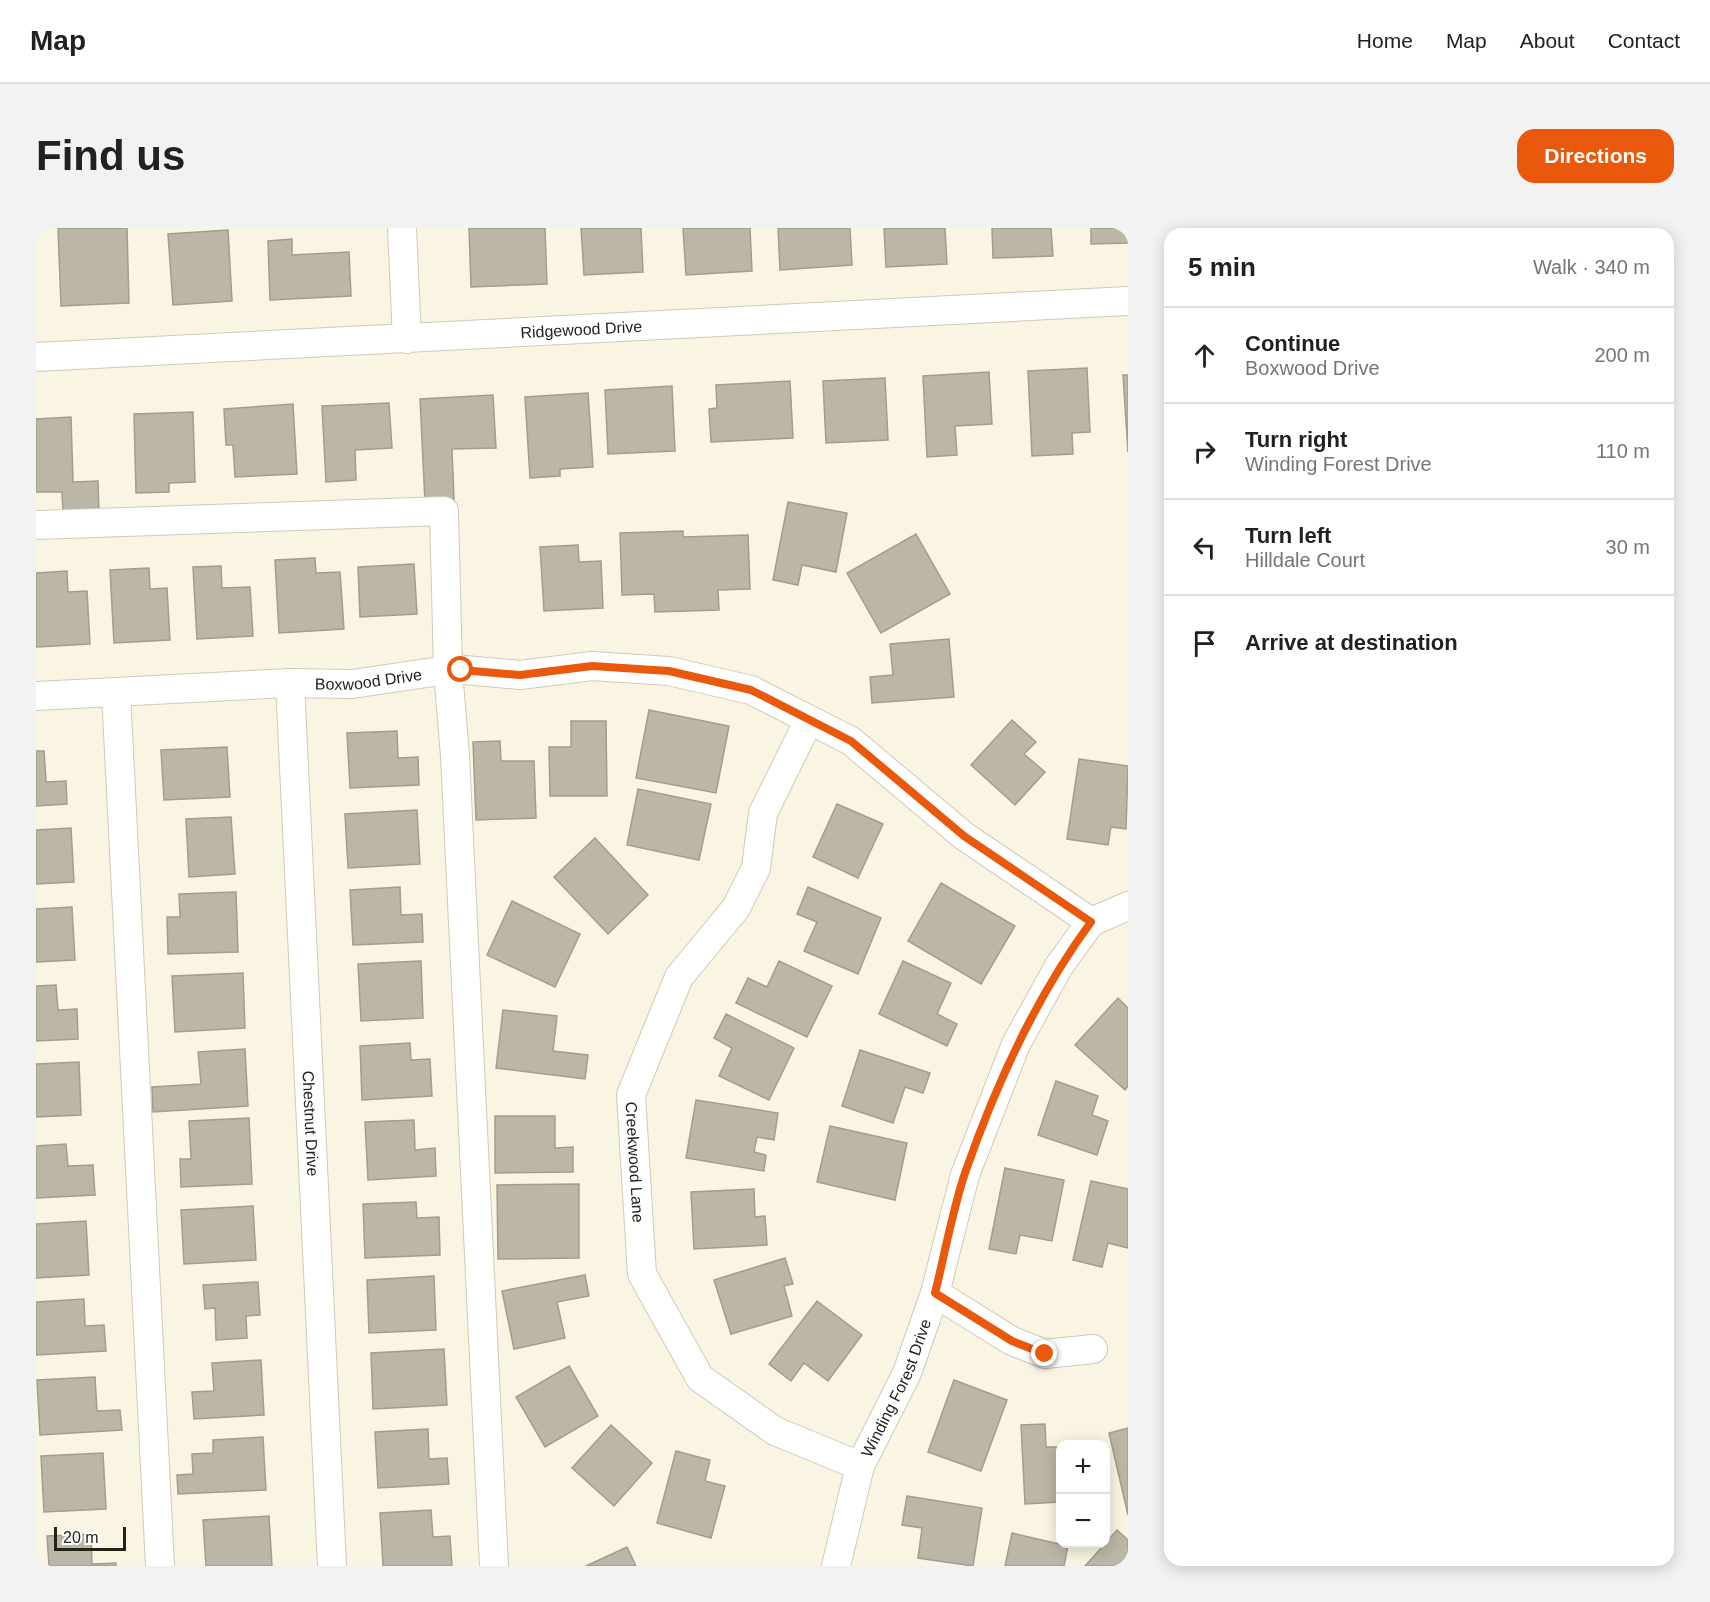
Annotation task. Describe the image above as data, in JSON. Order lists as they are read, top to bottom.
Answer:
{
  "streets": {
    "street": [
      "Ridgewood Drive",
      "Boxwood Drive",
      "Chestnut Drive",
      "Creekwood Lane",
      "Winding Forest Drive"
    ]
  },
  "crossings": [
    ["Boxwood Drive", "Chestnut Drive"],
    ["Boxwood Drive", "Creekwood Lane"],
    ["Boxwood Drive", "Winding Forest Drive"],
    ["Creekwood Lane", "Winding Forest Drive"]
  ],
  "scale_bar": "20 m",
  "page": {
    "header": "Map",
    "nav": [
      "Home",
      "Map",
      "About",
      "Contact"
    ],
    "buttons": "Directions",
    "title": "Find us",
    "heading": ["5 min", "Walk · 340 m"],
    "list": [
      ["Continue", "Boxwood Drive", "200 m"],
      ["Turn right", "Winding Forest Drive", "110 m"],
      ["Turn left", "Hilldale Court", "30 m"],
      "Arrive at destination"
    ],
    "map_buttons": ["+", "−"],
    "scale": "20 m"
  }
}
